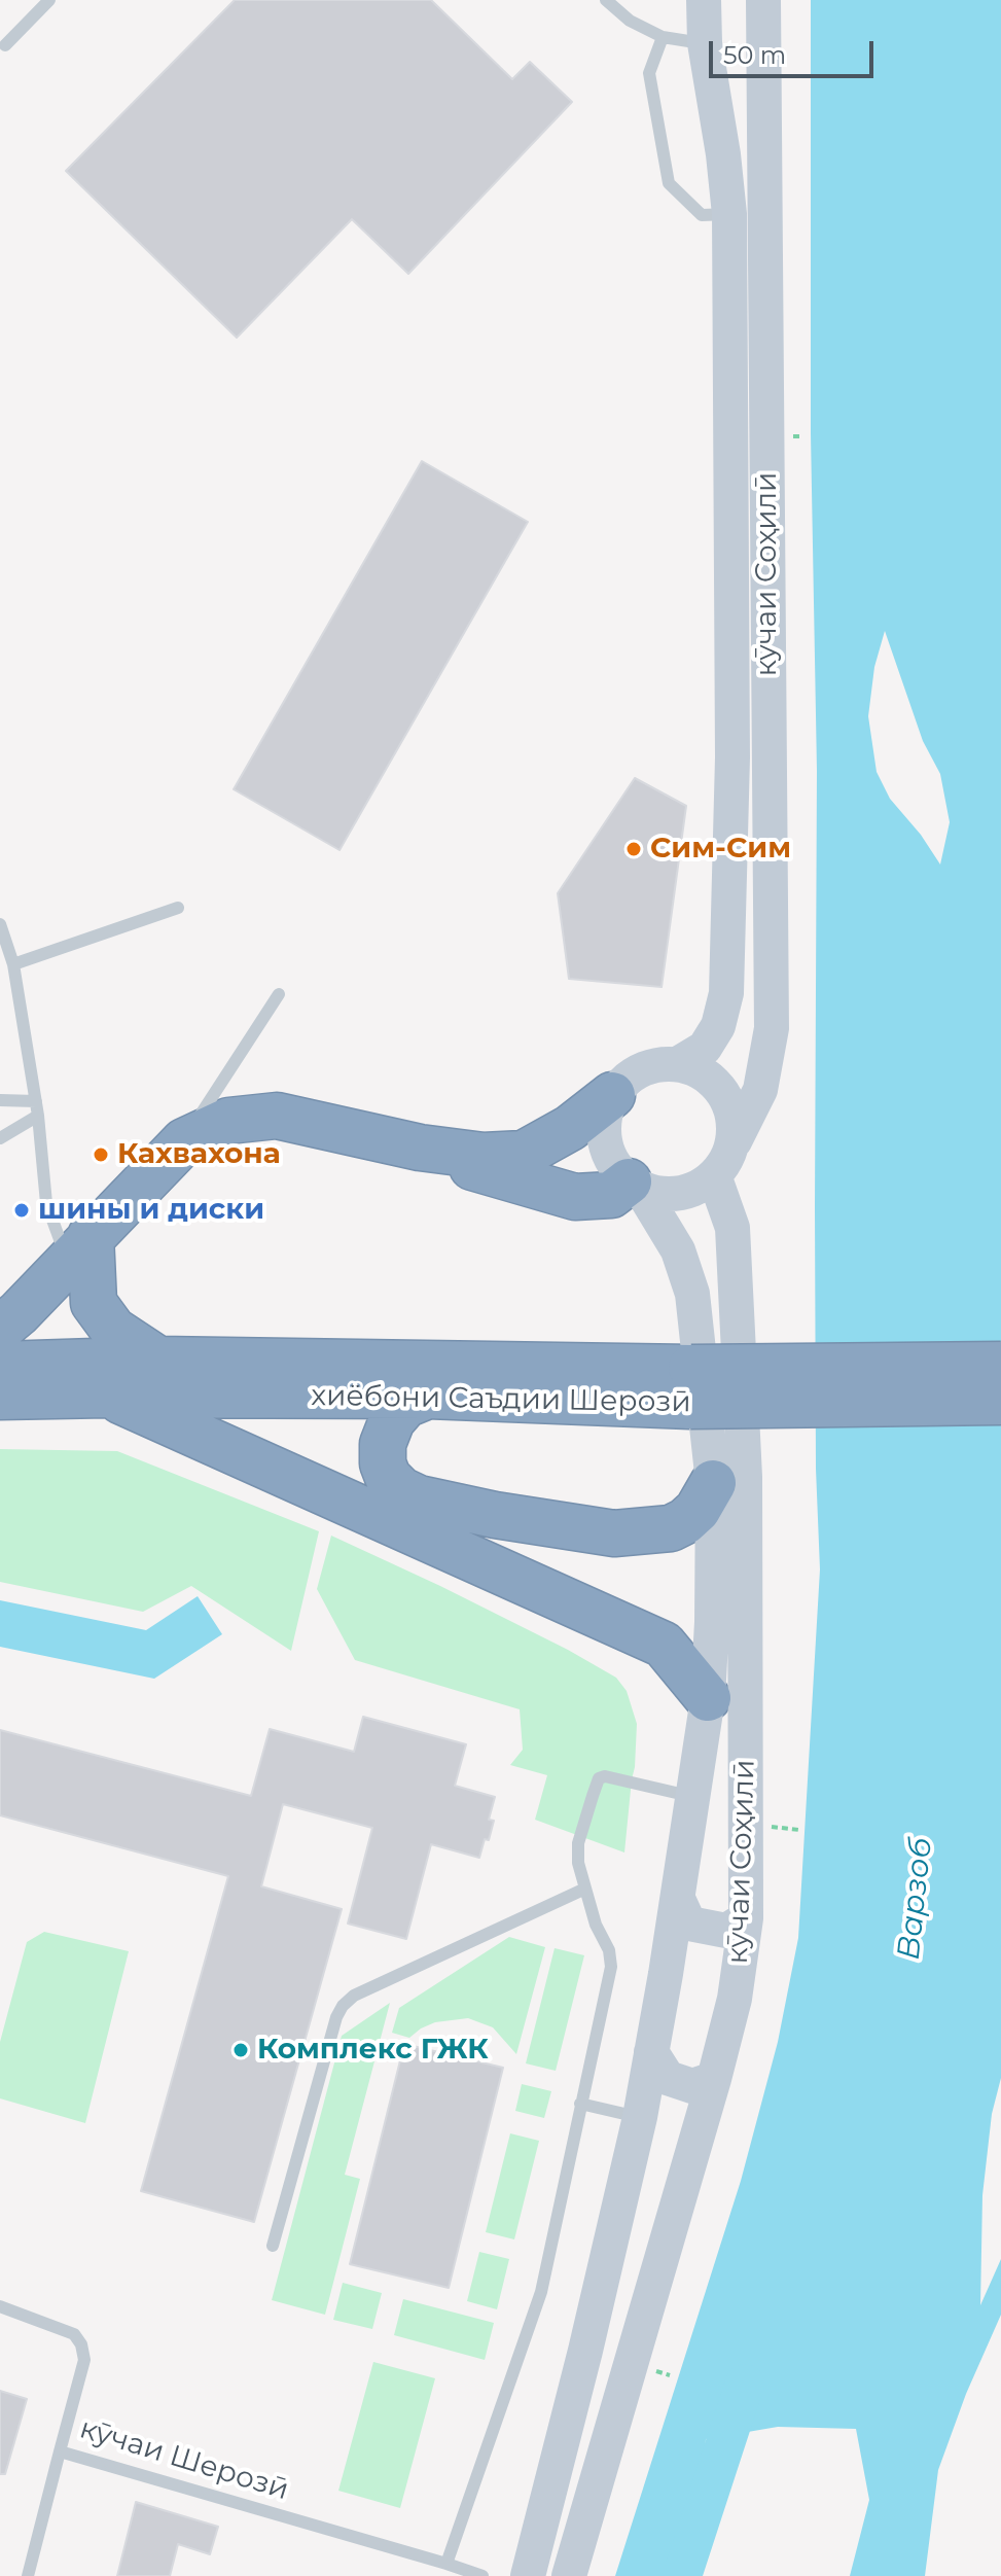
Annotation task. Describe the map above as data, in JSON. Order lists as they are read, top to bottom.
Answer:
{
  "streets": {
    "highway": ["хиёбони Саъдии Шерозӣ"],
    "main road": ["кӯчаи Соҳилӣ"],
    "lane": ["кӯчаи Шерозӣ"]
  },
  "water": ["Варзоб"],
  "places": [
    "Сим-Сим",
    "Кахвахона",
    "шины и диски",
    "Комплекс ГЖК"
  ],
  "scale_bar": "50 m"
}
